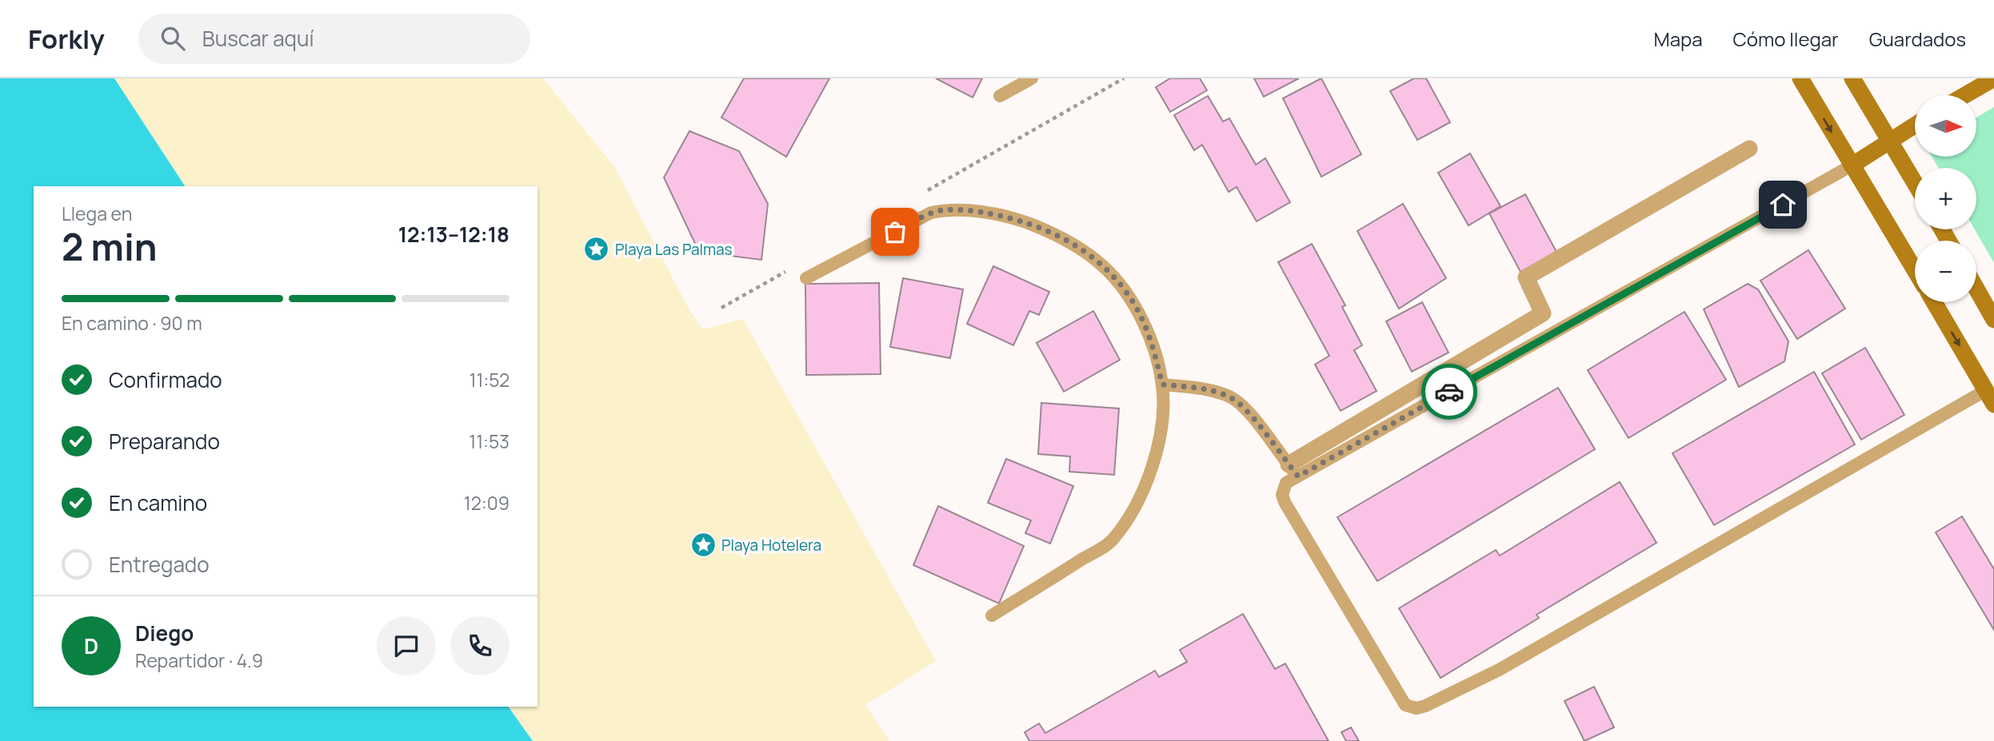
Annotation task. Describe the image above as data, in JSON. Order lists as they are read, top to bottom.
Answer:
{
  "places": {
    "place": ["Playa Las Palmas", "Playa Hotelera"]
  },
  "north": "right",
  "page": {
    "header": "Forkly",
    "search": "Buscar aquí",
    "nav": ["Mapa", "Cómo llegar", "Guardados"],
    "map_buttons": ["+", "−"],
    "heading": ["2 min", "Llega en", "12:13–12:18"],
    "panel": ["Diego", "Repartidor · 4.9"],
    "bar": "En camino · 90 m",
    "list": [
      ["Confirmado", "11:52"],
      ["Preparando", "11:53"],
      ["En camino", "12:09"],
      "Entregado"
    ],
    "round": "D"
  }
}
